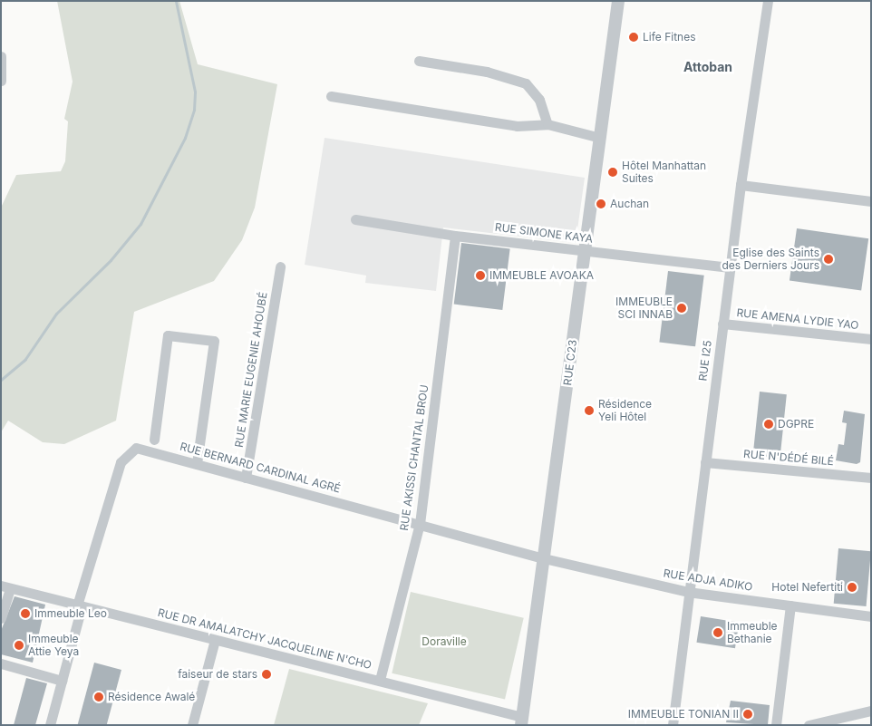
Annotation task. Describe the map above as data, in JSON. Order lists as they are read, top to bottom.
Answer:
{
  "streets": {
    "street": [
      "RUE SIMONE KAYA",
      "RUE AMENA LYDIE YAO",
      "RUE I25",
      "RUE C23",
      "RUE MARIE EUGENIE AHOUBÉ",
      "RUE AKISSI CHANTAL BROU",
      "RUE N'DÉDÉ BILÉ",
      "RUE BERNARD CARDINAL AGRÉ",
      "RUE ADJA ADIKO",
      "RUE DR AMALATCHY JACQUELINE N'CHO"
    ]
  },
  "crossings": [
    ["RUE SIMONE KAYA", "RUE I25"],
    ["RUE SIMONE KAYA", "RUE C23"],
    ["RUE SIMONE KAYA", "RUE AKISSI CHANTAL BROU"],
    ["RUE AMENA LYDIE YAO", "RUE I25"],
    ["RUE I25", "RUE N'DÉDÉ BILÉ"],
    ["RUE I25", "RUE ADJA ADIKO"],
    ["RUE C23", "RUE BERNARD CARDINAL AGRÉ"],
    ["RUE C23", "RUE ADJA ADIKO"],
    ["RUE C23", "RUE DR AMALATCHY JACQUELINE N'CHO"],
    ["RUE MARIE EUGENIE AHOUBÉ", "RUE BERNARD CARDINAL AGRÉ"],
    ["RUE AKISSI CHANTAL BROU", "RUE BERNARD CARDINAL AGRÉ"],
    ["RUE AKISSI CHANTAL BROU", "RUE DR AMALATCHY JACQUELINE N'CHO"],
    ["RUE BERNARD CARDINAL AGRÉ", "RUE ADJA ADIKO"],
    ["RUE BERNARD CARDINAL AGRÉ", "RUE DR AMALATCHY JACQUELINE N'CHO"]
  ],
  "districts": ["Attoban"],
  "parks": ["Doraville"],
  "places": [
    "Life Fitnes",
    "Hôtel Manhattan Suites",
    "Auchan",
    "Eglise des Saints des Derniers Jours",
    "IMMEUBLE AVOAKA",
    "IMMEUBLE SCI INNAB",
    "Résidence Yeli Hôtel",
    "DGPRE",
    "Hotel Nefertiti",
    "Immeuble Leo",
    "Immeuble Bethanie",
    "Immeuble Attie Yeya",
    "faiseur de stars",
    "Résidence Awalé",
    "IMMEUBLE TONIAN II"
  ]
}
